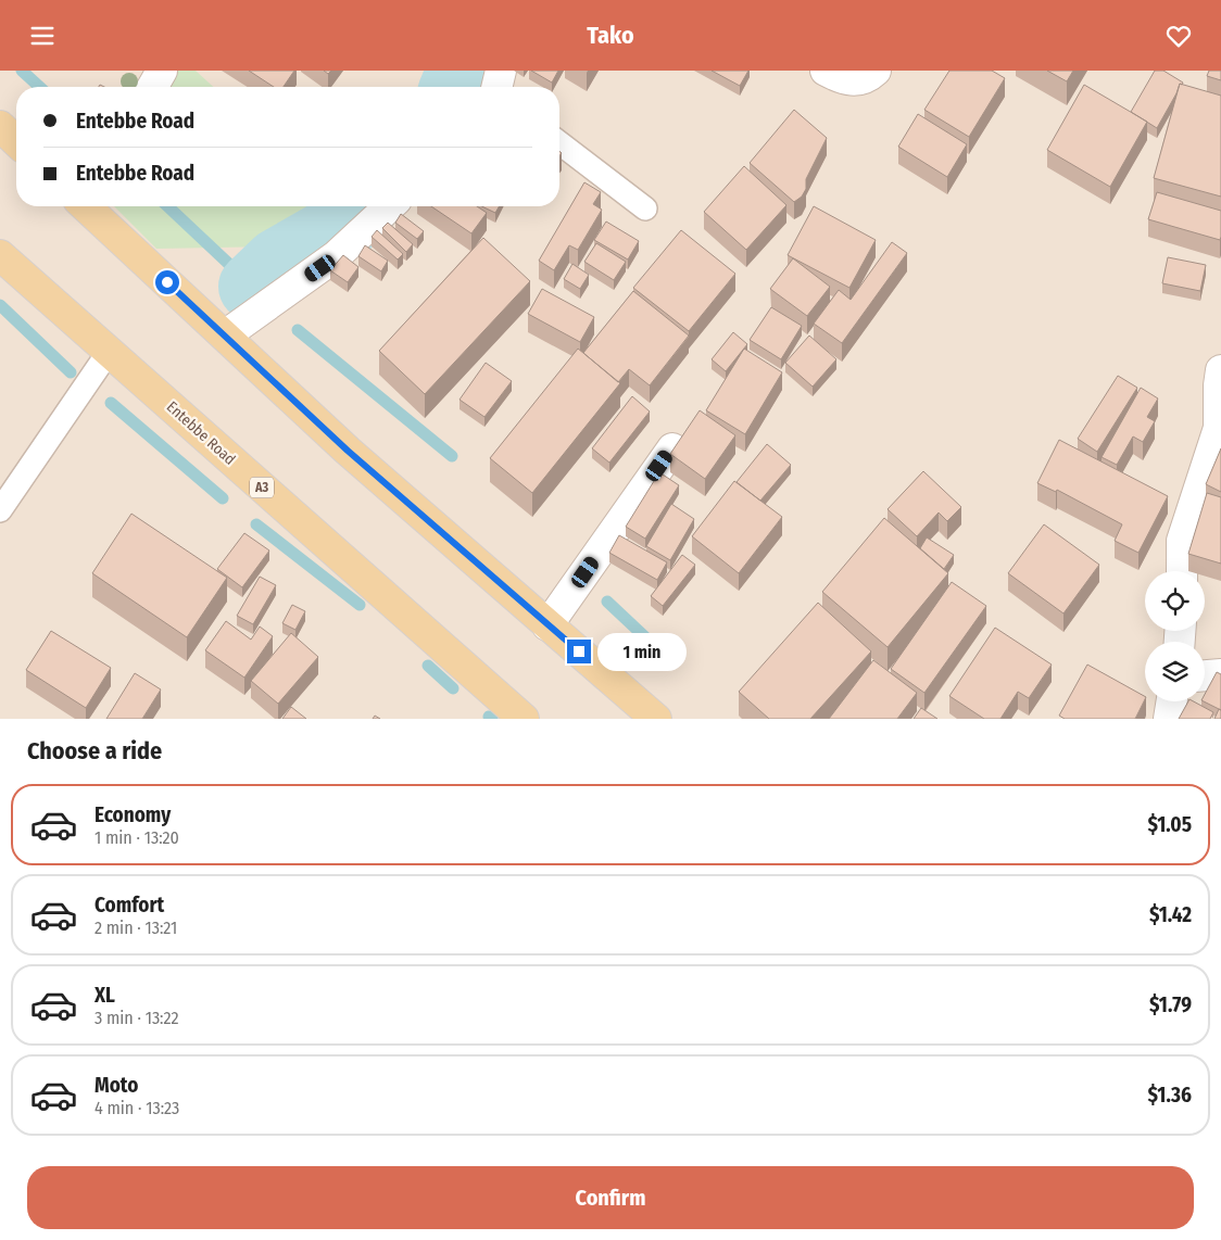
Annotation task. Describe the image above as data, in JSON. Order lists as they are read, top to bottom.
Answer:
{
  "streets": {
    "main road": ["Entebbe Road", "A3"]
  },
  "page": {
    "header": "Tako",
    "banner": ["Entebbe Road", "Entebbe Road"],
    "bubble": "1 min",
    "heading": "Choose a ride",
    "list": [
      {
        "name": "Economy",
        "note": "1 min · 13:20",
        "value": "$1.05"
      },
      {
        "name": "Comfort",
        "note": "2 min · 13:21",
        "value": "$1.42"
      },
      {
        "name": "XL",
        "note": "3 min · 13:22",
        "value": "$1.79"
      },
      {
        "name": "Moto",
        "note": "4 min · 13:23",
        "value": "$1.36"
      }
    ],
    "buttons": "Confirm"
  }
}
